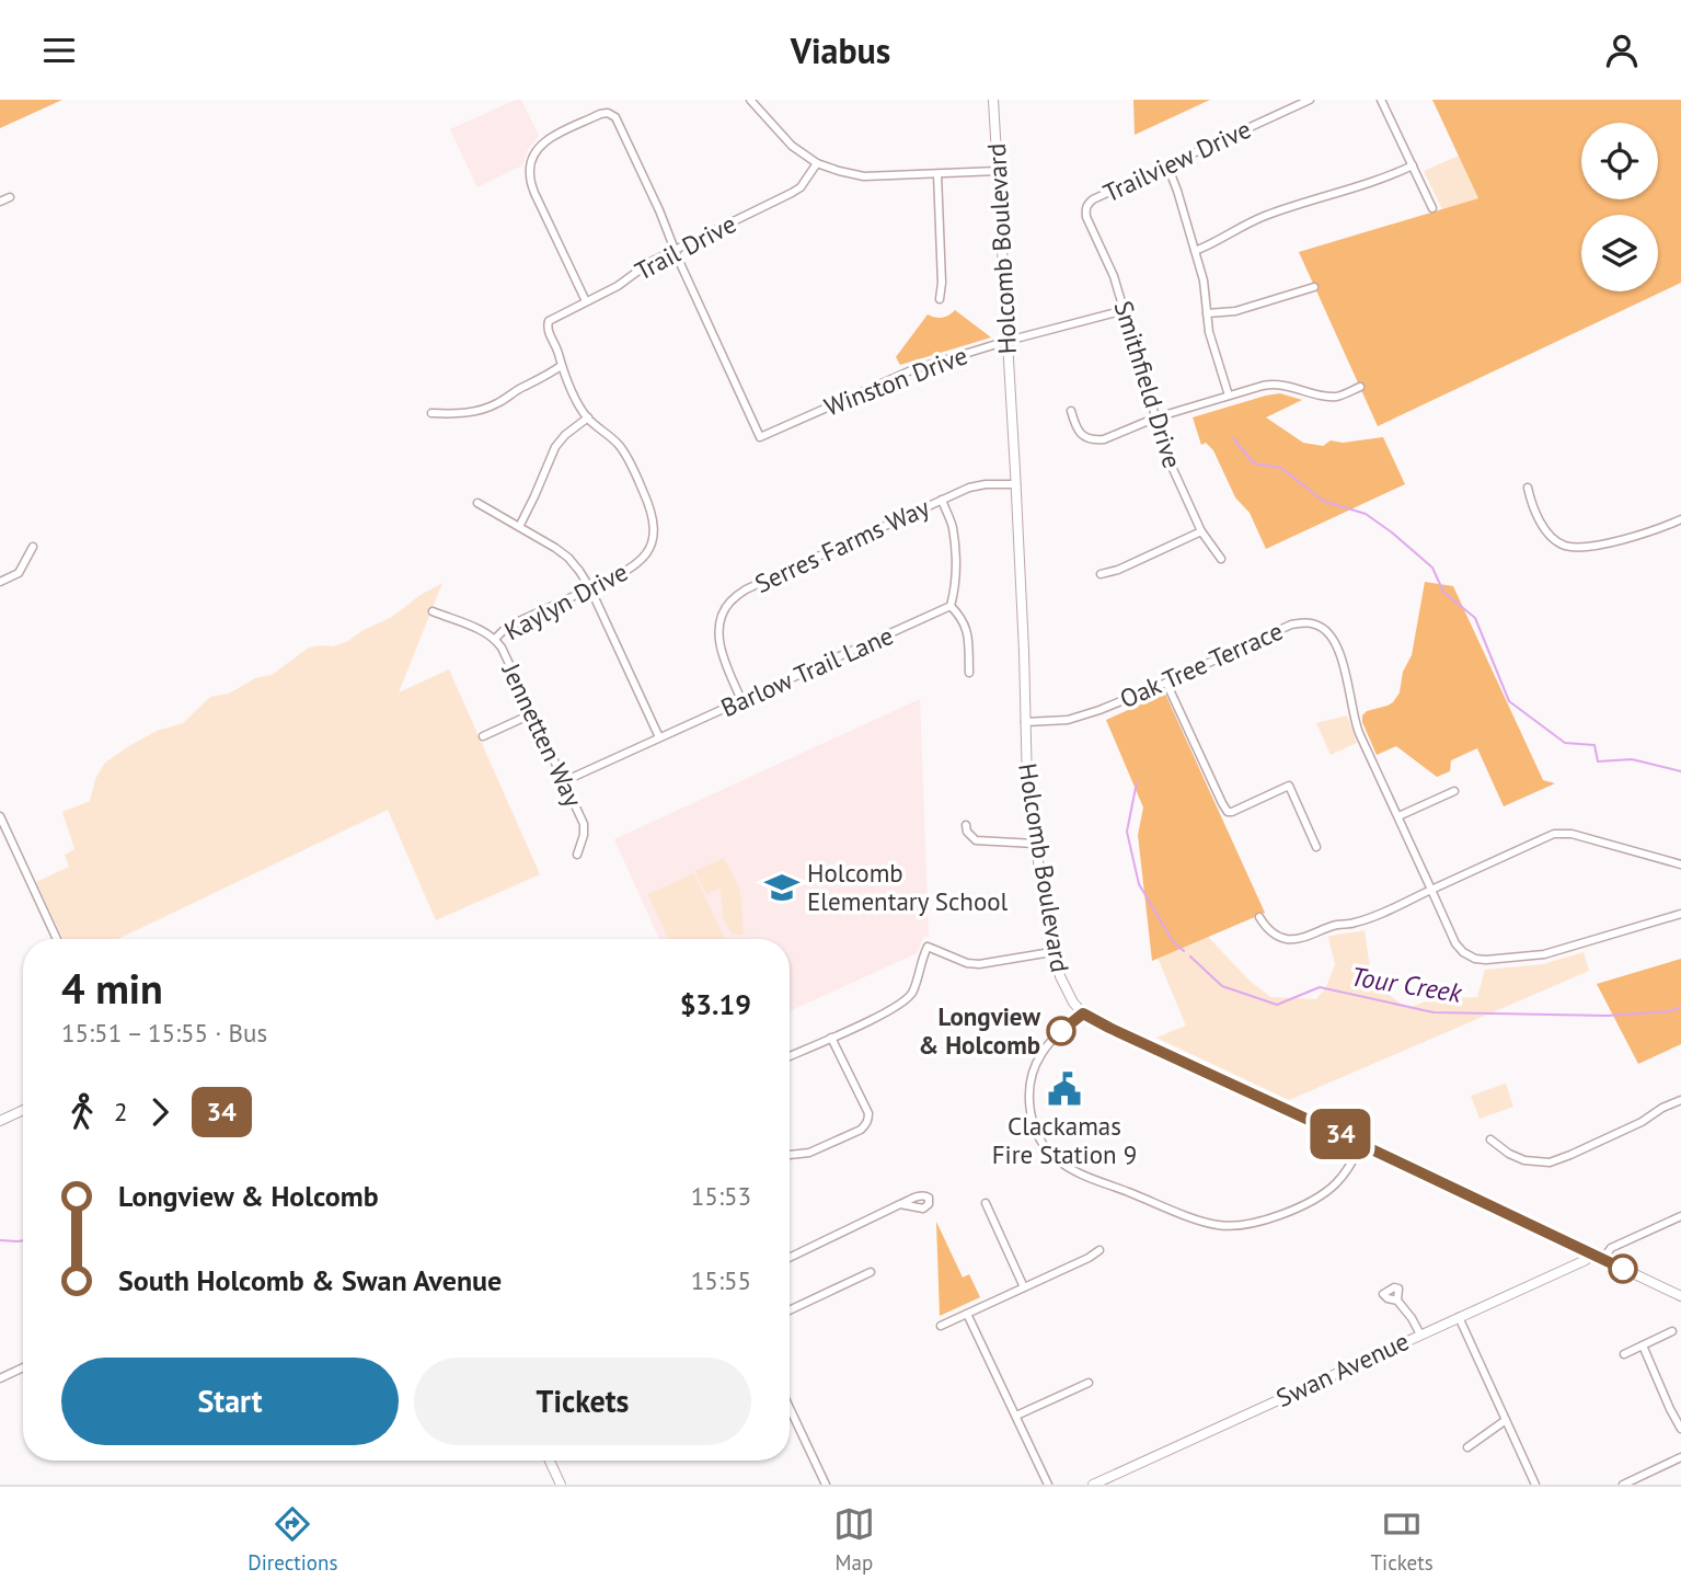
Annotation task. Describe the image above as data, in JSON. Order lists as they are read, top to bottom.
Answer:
{
  "streets": {
    "street": [
      "Trailview Drive",
      "Trail Drive",
      "Holcomb Boulevard",
      "Winston Drive",
      "Smithfield Drive",
      "Serres Farms Way",
      "Kaylyn Drive",
      "Oak Tree Terrace",
      "Barlow Trail Lane",
      "Jennetten Way",
      "Swan Avenue"
    ]
  },
  "crossings": [
    ["Trailview Drive", "Smithfield Drive"],
    ["Trail Drive", "Winston Drive"],
    ["Trail Drive", "Kaylyn Drive"],
    ["Holcomb Boulevard", "Winston Drive"],
    ["Holcomb Boulevard", "Serres Farms Way"],
    ["Holcomb Boulevard", "Oak Tree Terrace"],
    ["Holcomb Boulevard", "Swan Avenue"],
    ["Winston Drive", "Smithfield Drive"],
    ["Serres Farms Way", "Barlow Trail Lane"],
    ["Kaylyn Drive", "Jennetten Way"],
    ["Barlow Trail Lane", "Jennetten Way"]
  ],
  "water": ["Tour Creek"],
  "places": {
    "school or university": ["Holcomb Elementary School"],
    "other": ["Longview & Holcomb"],
    "public building": ["Clackamas Fire Station 9"]
  },
  "lines": ["bus line 34"],
  "page": {
    "header": "Viabus",
    "on_map": "34",
    "heading": ["4 min", "15:51 – 15:55 · Bus", "$3.19"],
    "legs": ["2", "34"],
    "list": [
      {
        "name": "Longview & Holcomb",
        "value": "15:53"
      },
      {
        "name": "South Holcomb & Swan Avenue",
        "value": "15:55"
      }
    ],
    "buttons": ["Start", "Tickets"],
    "tabs": ["Directions", "Map", "Tickets"]
  }
}
